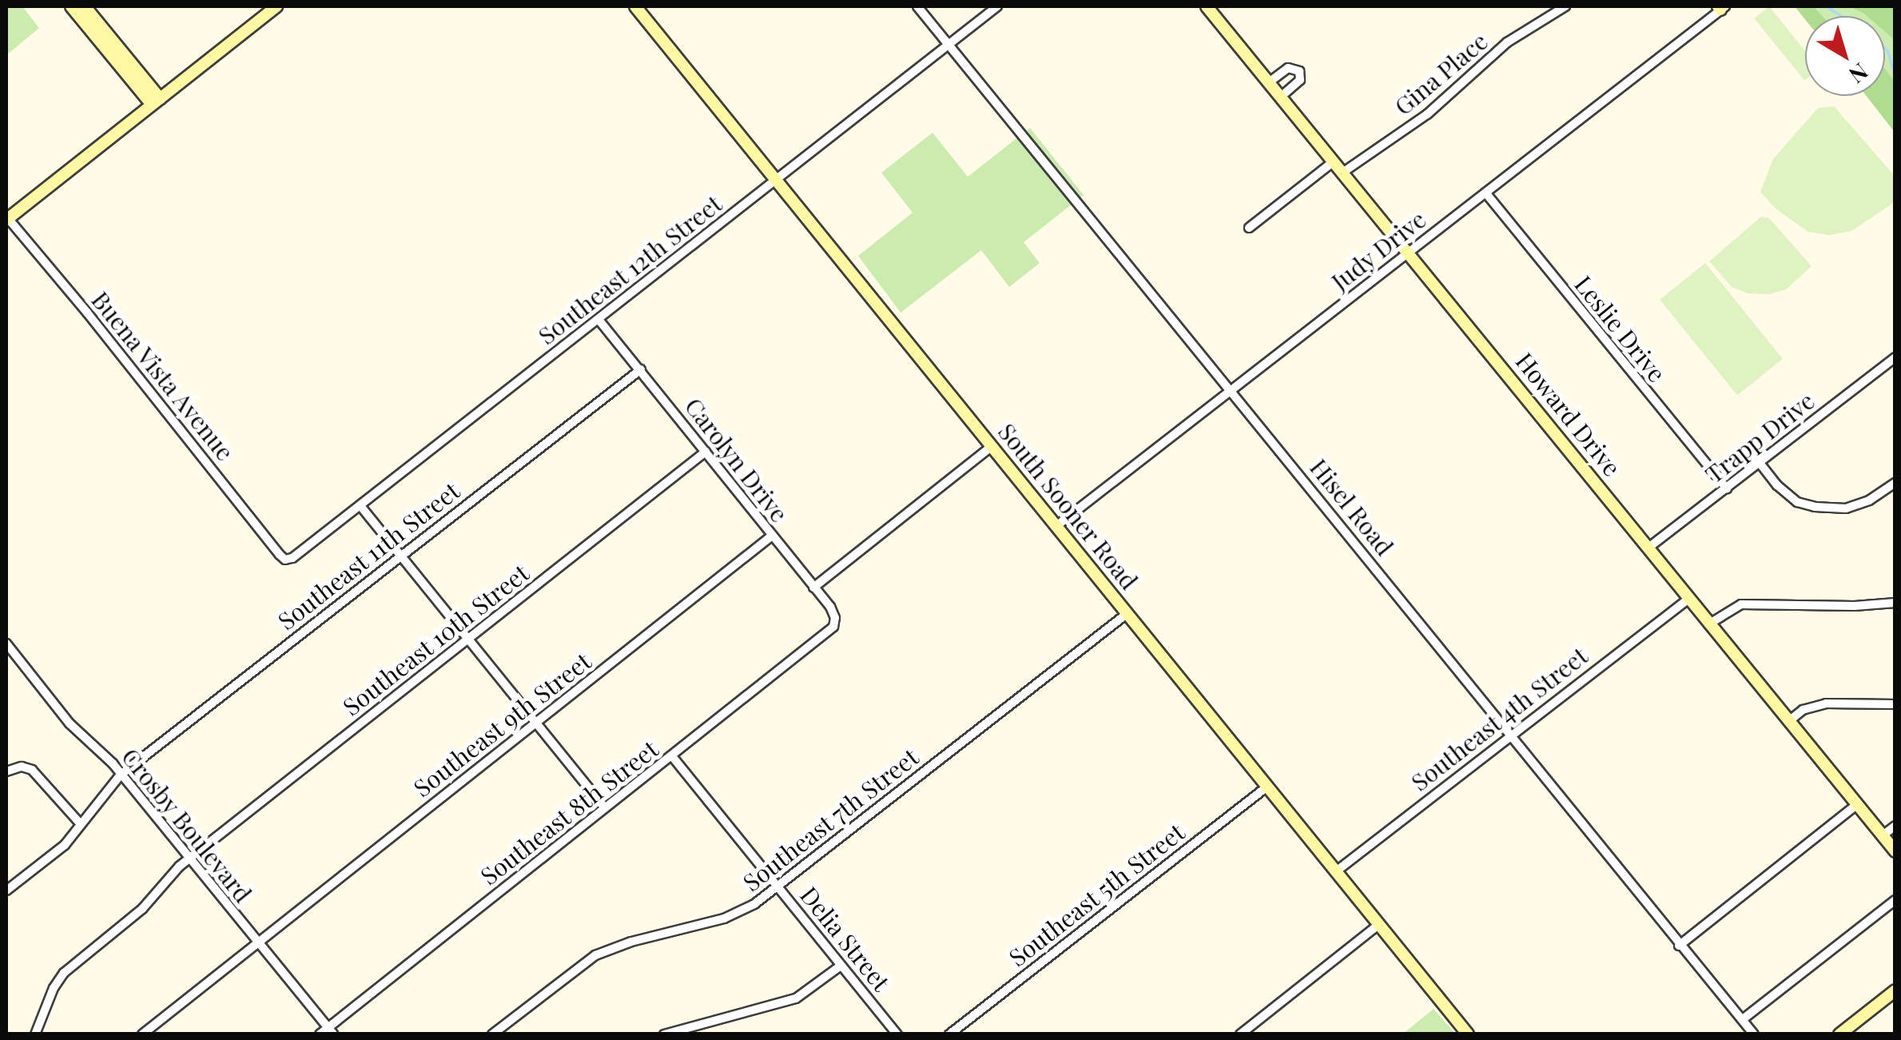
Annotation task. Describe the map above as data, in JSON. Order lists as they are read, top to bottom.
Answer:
{
  "streets": {
    "main road": ["Howard Drive", "South Sooner Road"],
    "street": [
      "Gina Place",
      "Judy Drive",
      "Southeast 12th Street",
      "Leslie Drive",
      "Buena Vista Avenue",
      "Trapp Drive",
      "Carolyn Drive",
      "Hisel Road",
      "Southeast 11th Street",
      "Southeast 10th Street",
      "Southeast 4th Street",
      "Southeast 9th Street",
      "Southeast 8th Street",
      "Southeast 7th Street",
      "Crosby Boulevard",
      "Southeast 5th Street",
      "Delia Street"
    ]
  },
  "crossings": [
    ["Gina Place", "Howard Drive"],
    ["Judy Drive", "Leslie Drive"],
    ["Judy Drive", "Howard Drive"],
    ["Judy Drive", "South Sooner Road"],
    ["Judy Drive", "Hisel Road"],
    ["Southeast 12th Street", "Buena Vista Avenue"],
    ["Southeast 12th Street", "Carolyn Drive"],
    ["Southeast 12th Street", "South Sooner Road"],
    ["Southeast 12th Street", "Hisel Road"],
    ["Leslie Drive", "Trapp Drive"],
    ["Howard Drive", "Trapp Drive"],
    ["Howard Drive", "Southeast 4th Street"],
    ["Carolyn Drive", "Southeast 11th Street"],
    ["Carolyn Drive", "Southeast 10th Street"],
    ["Carolyn Drive", "Southeast 9th Street"],
    ["Carolyn Drive", "Southeast 8th Street"],
    ["South Sooner Road", "Southeast 4th Street"],
    ["South Sooner Road", "Southeast 7th Street"],
    ["South Sooner Road", "Southeast 5th Street"],
    ["Hisel Road", "Southeast 4th Street"],
    ["Southeast 11th Street", "Crosby Boulevard"],
    ["Southeast 10th Street", "Crosby Boulevard"],
    ["Southeast 9th Street", "Crosby Boulevard"],
    ["Southeast 8th Street", "Crosby Boulevard"],
    ["Southeast 8th Street", "Delia Street"],
    ["Southeast 7th Street", "Delia Street"]
  ],
  "north": "bottom right"
}
